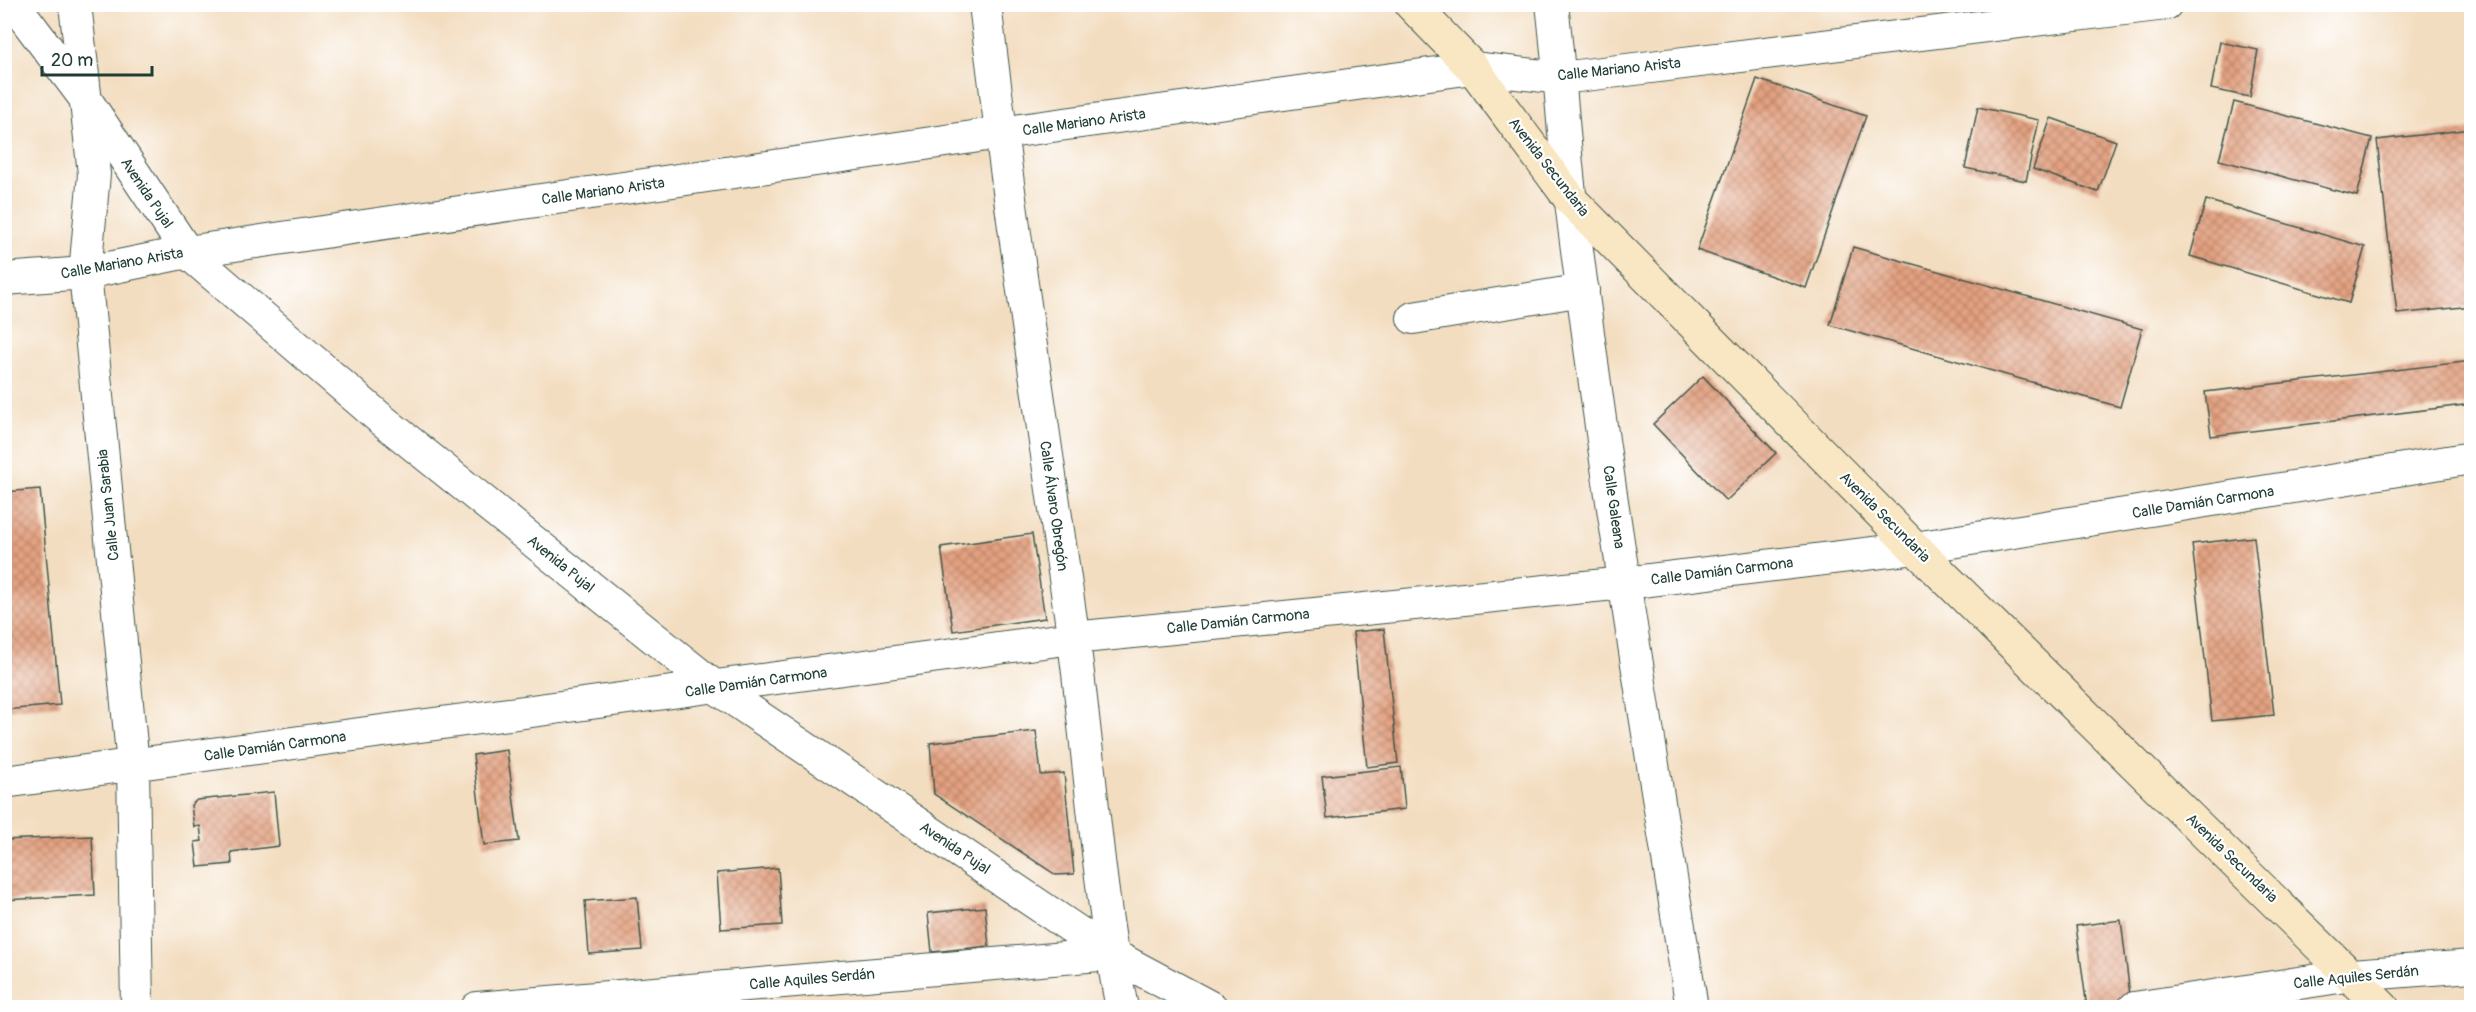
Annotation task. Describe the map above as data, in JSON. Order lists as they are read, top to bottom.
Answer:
{
  "streets": {
    "street": [
      "Calle Mariano Arista",
      "Avenida Secundaria",
      "Avenida Pujal",
      "Calle Damián Carmona",
      "Calle Juan Sarabia",
      "Calle Álvaro Obregón",
      "Calle Galeana",
      "Calle Aquiles Serdán"
    ]
  },
  "crossings": [
    ["Calle Mariano Arista", "Avenida Secundaria"],
    ["Calle Mariano Arista", "Avenida Pujal"],
    ["Calle Mariano Arista", "Calle Juan Sarabia"],
    ["Calle Mariano Arista", "Calle Álvaro Obregón"],
    ["Calle Mariano Arista", "Calle Galeana"],
    ["Avenida Secundaria", "Calle Damián Carmona"],
    ["Avenida Secundaria", "Calle Galeana"],
    ["Avenida Secundaria", "Calle Aquiles Serdán"],
    ["Avenida Pujal", "Calle Damián Carmona"],
    ["Avenida Pujal", "Calle Juan Sarabia"],
    ["Avenida Pujal", "Calle Álvaro Obregón"],
    ["Avenida Pujal", "Calle Aquiles Serdán"],
    ["Calle Damián Carmona", "Calle Juan Sarabia"],
    ["Calle Damián Carmona", "Calle Álvaro Obregón"],
    ["Calle Damián Carmona", "Calle Galeana"],
    ["Calle Álvaro Obregón", "Calle Aquiles Serdán"]
  ],
  "scale_bar": "20 m"
}
